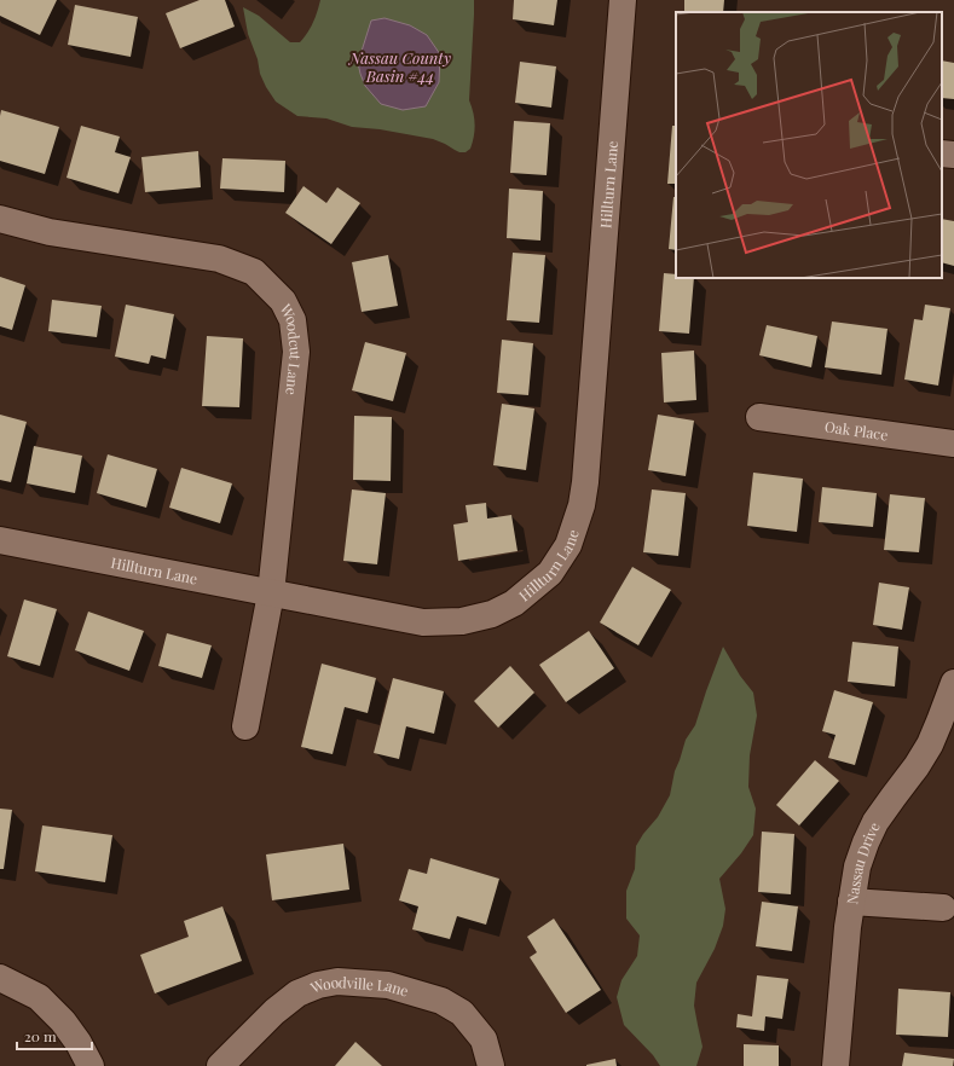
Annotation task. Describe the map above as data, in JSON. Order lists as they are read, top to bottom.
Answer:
{
  "streets": {
    "street": [
      "Hillturn Lane",
      "Woodcut Lane",
      "Oak Place",
      "Nassau Drive",
      "Woodville Lane"
    ]
  },
  "crossings": [
    ["Hillturn Lane", "Woodcut Lane"]
  ],
  "water": ["Nassau County Basin #44"],
  "scale_bar": "20 m"
}
